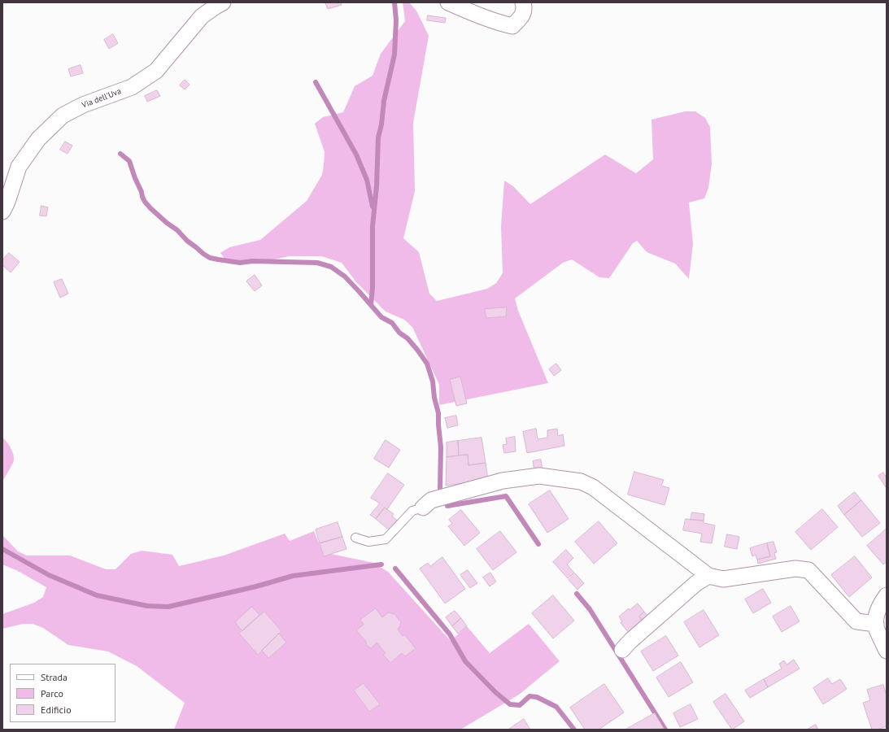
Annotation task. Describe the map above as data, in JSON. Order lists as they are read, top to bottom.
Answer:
{
  "streets": {
    "street": ["Via dell'Uva"]
  },
  "legend": ["Strada", "Parco", "Edificio"]
}
